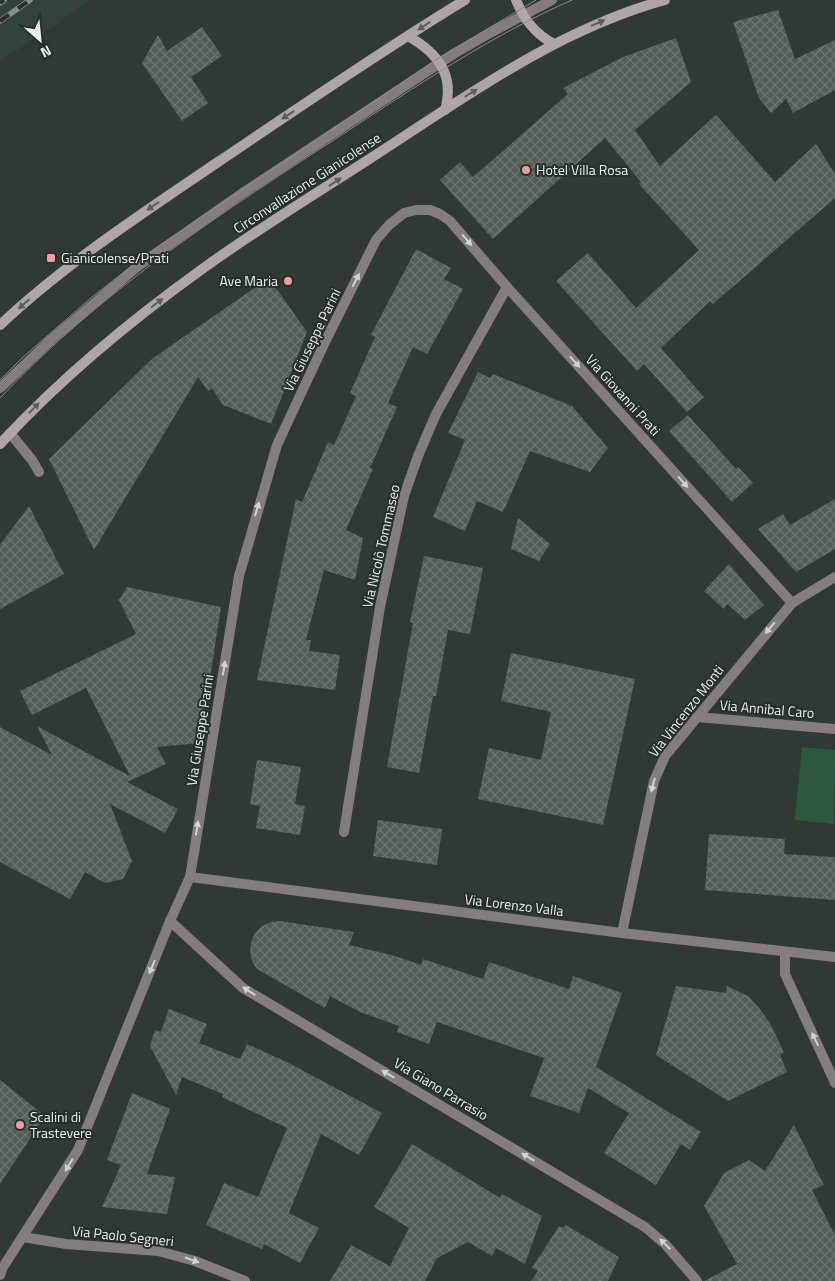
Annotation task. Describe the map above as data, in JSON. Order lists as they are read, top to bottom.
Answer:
{
  "streets": {
    "main road": ["Circonvallazione Gianicolense"],
    "street": [
      "Via Giuseppe Parini",
      "Via Giovanni Prati",
      "Via Nicolò Tommaseo",
      "Via Annibal Caro",
      "Via Vincenzo Monti",
      "Via Lorenzo Valla",
      "Via Giano Parrasio",
      "Via Paolo Segneri"
    ]
  },
  "crossings": [
    ["Via Giuseppe Parini", "Via Giovanni Prati"],
    ["Via Giuseppe Parini", "Via Lorenzo Valla"],
    ["Via Giuseppe Parini", "Via Giano Parrasio"],
    ["Via Giuseppe Parini", "Via Paolo Segneri"],
    ["Via Giovanni Prati", "Via Nicolò Tommaseo"],
    ["Via Giovanni Prati", "Via Vincenzo Monti"],
    ["Via Annibal Caro", "Via Vincenzo Monti"],
    ["Via Vincenzo Monti", "Via Lorenzo Valla"]
  ],
  "one_way": [
    "Via Giovanni Prati",
    "Via Vincenzo Monti",
    "Via Giano Parrasio",
    "Via Paolo Segneri"
  ],
  "places": {
    "other": ["Hotel Villa Rosa", "Ave Maria", "Scalini di Trastevere"],
    "transit": ["Gianicolense/Prati"]
  },
  "north": "bottom right"
}
